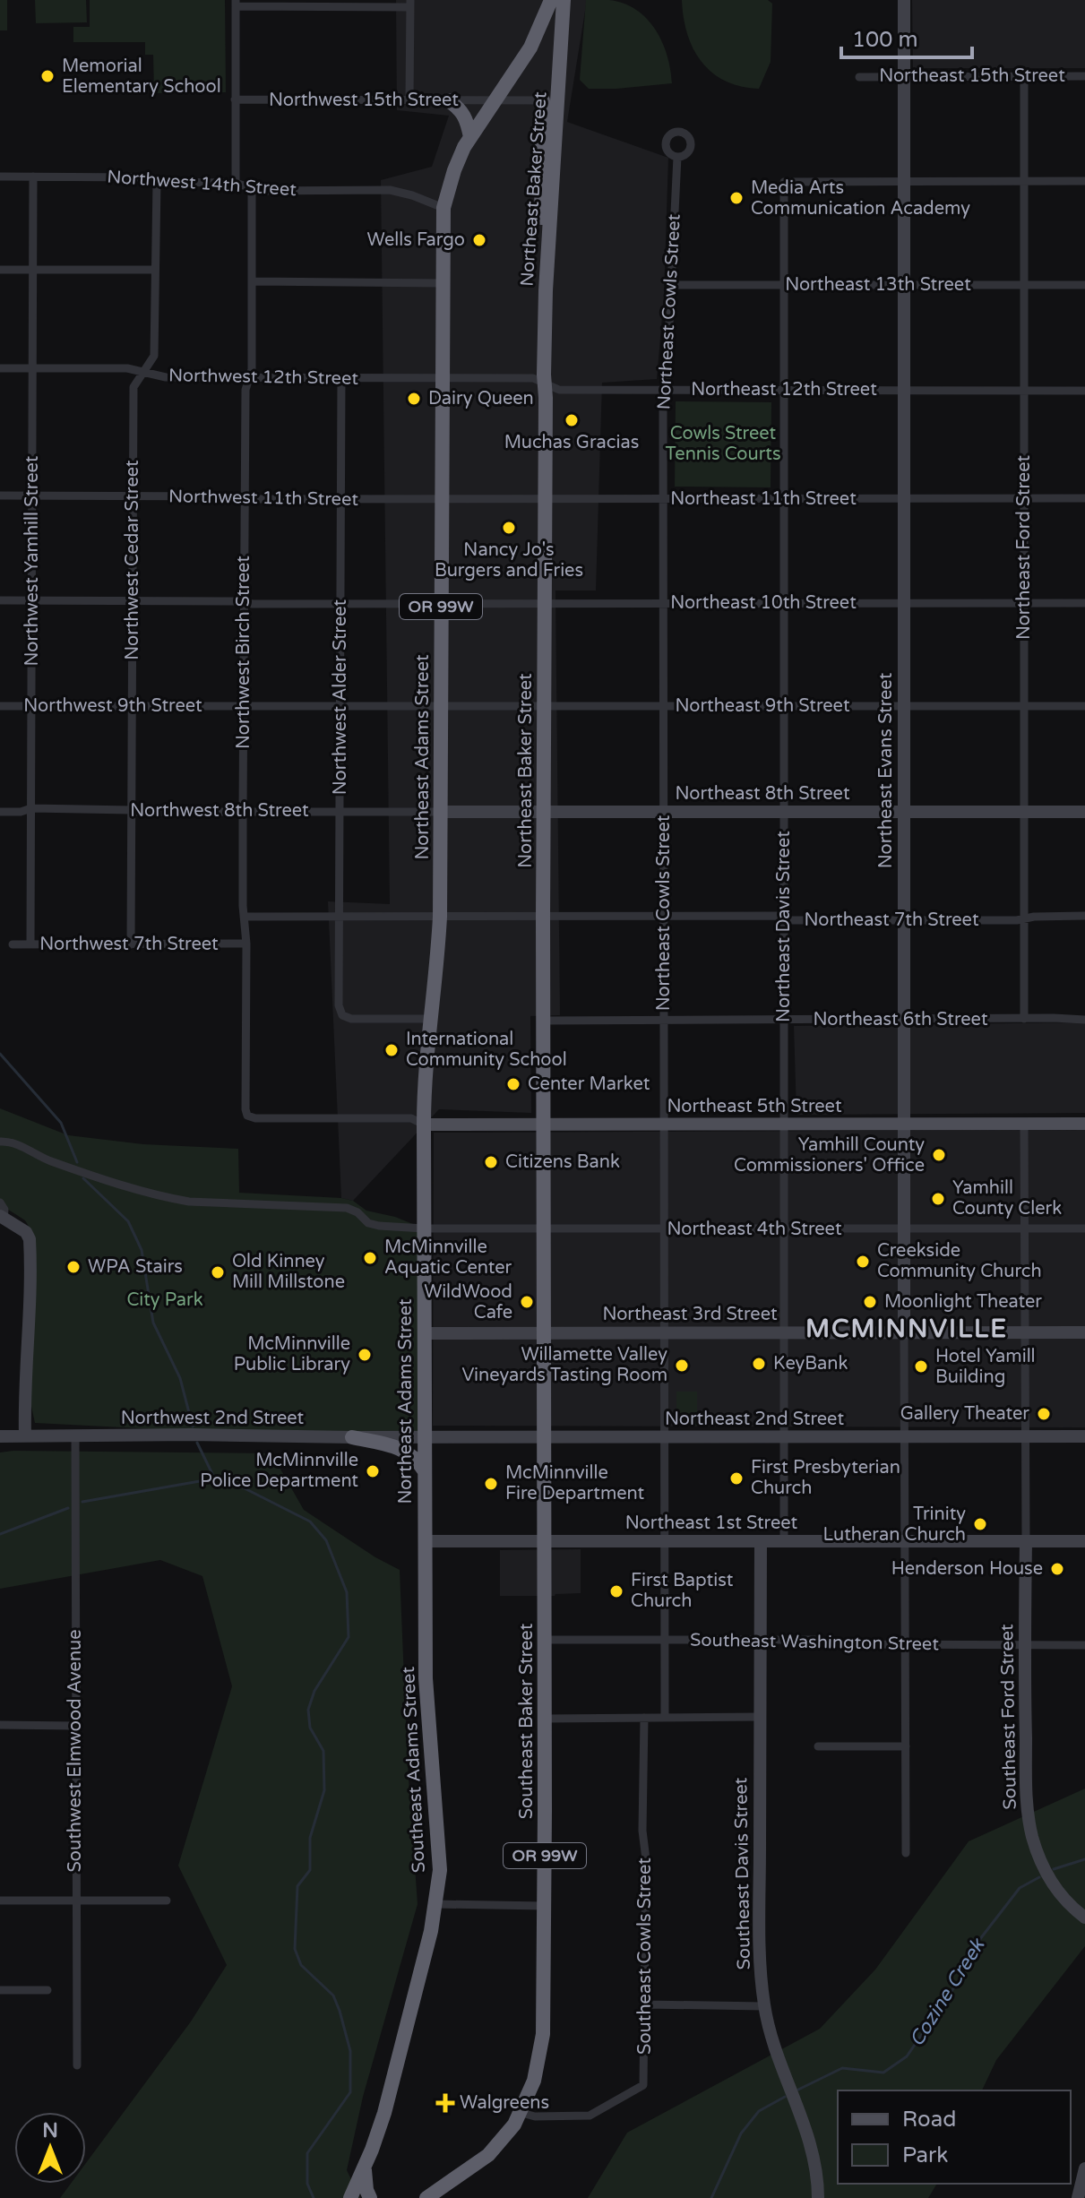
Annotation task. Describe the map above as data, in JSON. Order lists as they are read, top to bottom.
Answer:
{
  "streets": {
    "highway": [
      "Northeast Baker Street",
      "OR 99W",
      "Northeast Adams Street",
      "Southeast Baker Street",
      "Southeast Adams Street"
    ],
    "main road": ["Northeast 5th Street"],
    "street": [
      "Northeast 15th Street",
      "Northwest 15th Street",
      "Northwest 14th Street",
      "Northeast 13th Street",
      "Northeast Cowls Street",
      "Northwest 12th Street",
      "Northeast 12th Street",
      "Northwest 11th Street",
      "Northeast 11th Street",
      "Northeast Ford Street",
      "Northwest Cedar Street",
      "Northwest Yamhill Street",
      "Northeast 10th Street",
      "Northwest Birch Street",
      "Northwest Alder Street",
      "Northwest 9th Street",
      "Northeast 9th Street",
      "Northeast Evans Street",
      "Northeast 8th Street",
      "Northwest 8th Street",
      "Northeast 7th Street",
      "Northeast Davis Street",
      "Northwest 7th Street",
      "Northeast 6th Street",
      "Northeast 4th Street",
      "Northeast 3rd Street",
      "Northwest 2nd Street",
      "Northeast 2nd Street",
      "Northeast 1st Street",
      "Southeast Washington Street",
      "Southeast Ford Street",
      "Southwest Elmwood Avenue",
      "Southeast Davis Street",
      "Southeast Cowls Street"
    ]
  },
  "crossings": [
    ["Northeast 15th Street", "Northeast Ford Street"],
    ["Northeast 15th Street", "Northeast Evans Street"],
    ["Northwest 15th Street", "Northeast Adams Street"],
    ["Northwest 14th Street", "Northwest Cedar Street"],
    ["Northwest 14th Street", "Northwest Yamhill Street"],
    ["Northwest 14th Street", "Northwest Birch Street"],
    ["Northwest 14th Street", "Northeast Adams Street"],
    ["Northeast Baker Street", "Northeast 12th Street"],
    ["Northeast Baker Street", "Northeast 11th Street"],
    ["Northeast Baker Street", "Northeast 10th Street"],
    ["Northeast Baker Street", "Northeast 9th Street"],
    ["Northeast Baker Street", "Northeast 8th Street"],
    ["Northeast Baker Street", "Northeast 7th Street"],
    ["Northeast Baker Street", "Northeast 6th Street"],
    ["Northeast Baker Street", "Northeast 5th Street"],
    ["Northeast Baker Street", "Northeast 4th Street"],
    ["Northeast Baker Street", "Northeast 3rd Street"],
    ["Northeast Baker Street", "Northeast 2nd Street"],
    ["Northeast Baker Street", "Northeast 1st Street"],
    ["Northeast Baker Street", "Southeast Baker Street"],
    ["Northeast 13th Street", "Northeast Cowls Street"],
    ["Northeast 13th Street", "Northeast Ford Street"],
    ["Northeast 13th Street", "Northeast Evans Street"],
    ["Northeast 13th Street", "Northeast Davis Street"],
    ["Northeast Cowls Street", "Northeast 12th Street"],
    ["Northeast Cowls Street", "Northeast 11th Street"],
    ["Northeast Cowls Street", "Northeast 10th Street"],
    ["Northeast Cowls Street", "Northeast 9th Street"],
    ["Northeast Cowls Street", "Northeast 8th Street"],
    ["Northeast Cowls Street", "Northeast 7th Street"],
    ["Northeast Cowls Street", "Northeast 6th Street"],
    ["Northeast Cowls Street", "Northeast 5th Street"],
    ["Northeast Cowls Street", "Northeast 4th Street"],
    ["Northeast Cowls Street", "Northeast 3rd Street"],
    ["Northeast Cowls Street", "Northeast 2nd Street"],
    ["Northeast Cowls Street", "Northeast 1st Street"],
    ["Northwest 12th Street", "Northeast 12th Street"],
    ["Northwest 12th Street", "Northwest Cedar Street"],
    ["Northwest 12th Street", "Northwest Yamhill Street"],
    ["Northwest 12th Street", "Northwest Birch Street"],
    ["Northwest 12th Street", "Northwest Alder Street"],
    ["Northwest 12th Street", "Northeast Adams Street"],
    ["Northeast 12th Street", "Northeast Ford Street"],
    ["Northeast 12th Street", "Northeast Adams Street"],
    ["Northeast 12th Street", "Northeast Evans Street"],
    ["Northeast 12th Street", "Northeast Davis Street"],
    ["Northwest 11th Street", "Northeast 11th Street"],
    ["Northwest 11th Street", "Northwest Cedar Street"],
    ["Northwest 11th Street", "Northwest Yamhill Street"],
    ["Northwest 11th Street", "Northwest Birch Street"],
    ["Northwest 11th Street", "Northwest Alder Street"],
    ["Northwest 11th Street", "Northeast Adams Street"],
    ["Northeast 11th Street", "Northeast Ford Street"],
    ["Northeast 11th Street", "Northeast Adams Street"],
    ["Northeast 11th Street", "Northeast Evans Street"],
    ["Northeast 11th Street", "Northeast Davis Street"],
    ["Northeast Ford Street", "Northeast 10th Street"],
    ["Northeast Ford Street", "Northeast 9th Street"],
    ["Northeast Ford Street", "Northeast 8th Street"],
    ["Northeast Ford Street", "Northeast 7th Street"],
    ["Northeast Ford Street", "Northeast 6th Street"],
    ["Northwest Cedar Street", "Northeast 10th Street"],
    ["Northwest Cedar Street", "Northwest 9th Street"],
    ["Northwest Cedar Street", "Northwest 8th Street"],
    ["Northwest Cedar Street", "Northwest 7th Street"],
    ["Northwest Yamhill Street", "Northeast 10th Street"],
    ["Northwest Yamhill Street", "Northwest 9th Street"],
    ["Northwest Yamhill Street", "Northwest 8th Street"],
    ["Northwest Yamhill Street", "Northwest 7th Street"],
    ["Northeast 10th Street", "Northwest Birch Street"],
    ["Northeast 10th Street", "Northwest Alder Street"],
    ["Northeast 10th Street", "Northeast Adams Street"],
    ["Northeast 10th Street", "Northeast Evans Street"],
    ["Northeast 10th Street", "Northeast Davis Street"],
    ["Northwest Birch Street", "Northwest 9th Street"],
    ["Northwest Birch Street", "Northeast Adams Street"],
    ["Northwest Birch Street", "Northwest 8th Street"],
    ["Northwest Birch Street", "Northwest 7th Street"],
    ["Northwest Birch Street", "Northeast 5th Street"],
    ["Northwest Alder Street", "Northwest 9th Street"],
    ["Northwest Alder Street", "Northeast Adams Street"],
    ["Northwest Alder Street", "Northwest 8th Street"],
    ["Northwest 9th Street", "Northeast 9th Street"],
    ["Northwest 9th Street", "Northeast Adams Street"],
    ["Northeast 9th Street", "Northeast Adams Street"],
    ["Northeast 9th Street", "Northeast Evans Street"],
    ["Northeast 9th Street", "Northeast Davis Street"],
    ["Northeast Adams Street", "Northeast 8th Street"],
    ["Northeast Adams Street", "Northwest 8th Street"],
    ["Northeast Adams Street", "Northeast 7th Street"],
    ["Northeast Adams Street", "Northeast 5th Street"],
    ["Northeast Adams Street", "Northeast 4th Street"],
    ["Northeast Adams Street", "Northeast 3rd Street"],
    ["Northeast Adams Street", "Northwest 2nd Street"],
    ["Northeast Adams Street", "Northeast 2nd Street"],
    ["Northeast Adams Street", "Northeast 1st Street"],
    ["Northeast Adams Street", "Southeast Adams Street"],
    ["Northeast Evans Street", "Northeast 8th Street"],
    ["Northeast Evans Street", "Northeast 7th Street"],
    ["Northeast Evans Street", "Northeast Davis Street"],
    ["Northeast Evans Street", "Northeast 6th Street"],
    ["Northeast Evans Street", "Northeast 5th Street"],
    ["Northeast Evans Street", "Northeast 4th Street"],
    ["Northeast Evans Street", "Northeast 3rd Street"],
    ["Northeast Evans Street", "Northeast 2nd Street"],
    ["Northeast Evans Street", "Northeast 1st Street"],
    ["Northeast Evans Street", "Southeast Washington Street"],
    ["Northeast 8th Street", "Northwest 8th Street"],
    ["Northeast 8th Street", "Northeast Davis Street"],
    ["Northeast 7th Street", "Northeast Davis Street"],
    ["Northeast Davis Street", "Northeast 6th Street"],
    ["Northeast Davis Street", "Northeast 5th Street"],
    ["Northeast Davis Street", "Northeast 4th Street"],
    ["Northeast Davis Street", "Northeast 3rd Street"],
    ["Northeast Davis Street", "Northeast 2nd Street"],
    ["Northeast Davis Street", "Northeast 1st Street"],
    ["Northwest 2nd Street", "Northeast 2nd Street"],
    ["Northwest 2nd Street", "Southwest Elmwood Avenue"],
    ["Northeast 1st Street", "Southeast Ford Street"],
    ["Northeast 1st Street", "Southeast Baker Street"],
    ["Northeast 1st Street", "Southeast Adams Street"],
    ["Northeast 1st Street", "Southeast Davis Street"],
    ["Southeast Washington Street", "Southeast Ford Street"],
    ["Southeast Washington Street", "Southeast Baker Street"],
    ["Southeast Washington Street", "Southeast Davis Street"],
    ["Southeast Baker Street", "Southeast Cowls Street"]
  ],
  "districts": ["MCMINNVILLE"],
  "water": ["Cozine Creek"],
  "parks": ["Cowls Street Tennis Courts", "City Park"],
  "places": {
    "other": [
      "Memorial Elementary School",
      "Media Arts Communication Academy",
      "Wells Fargo",
      "Dairy Queen",
      "Muchas Gracias",
      "Nancy Jo's Burgers and Fries",
      "International Community School",
      "Center Market",
      "Yamhill County Commissioners' Office",
      "Citizens Bank",
      "Yamhill County Clerk",
      "McMinnville Aquatic Center",
      "Creekside Community Church",
      "WPA Stairs",
      "Old Kinney Mill Millstone",
      "WildWood Cafe",
      "Moonlight Theater",
      "McMinnville Public Library",
      "KeyBank",
      "Willamette Valley Vineyards Tasting Room",
      "Hotel Yamill Building",
      "Gallery Theater",
      "McMinnville Police Department",
      "First Presbyterian Church",
      "McMinnville Fire Department",
      "Trinity Lutheran Church",
      "Henderson House",
      "First Baptist Church"
    ],
    "health": ["Walgreens"]
  },
  "legend": ["Road", "Park"],
  "scale_bar": "100 m",
  "north": "top"
}
